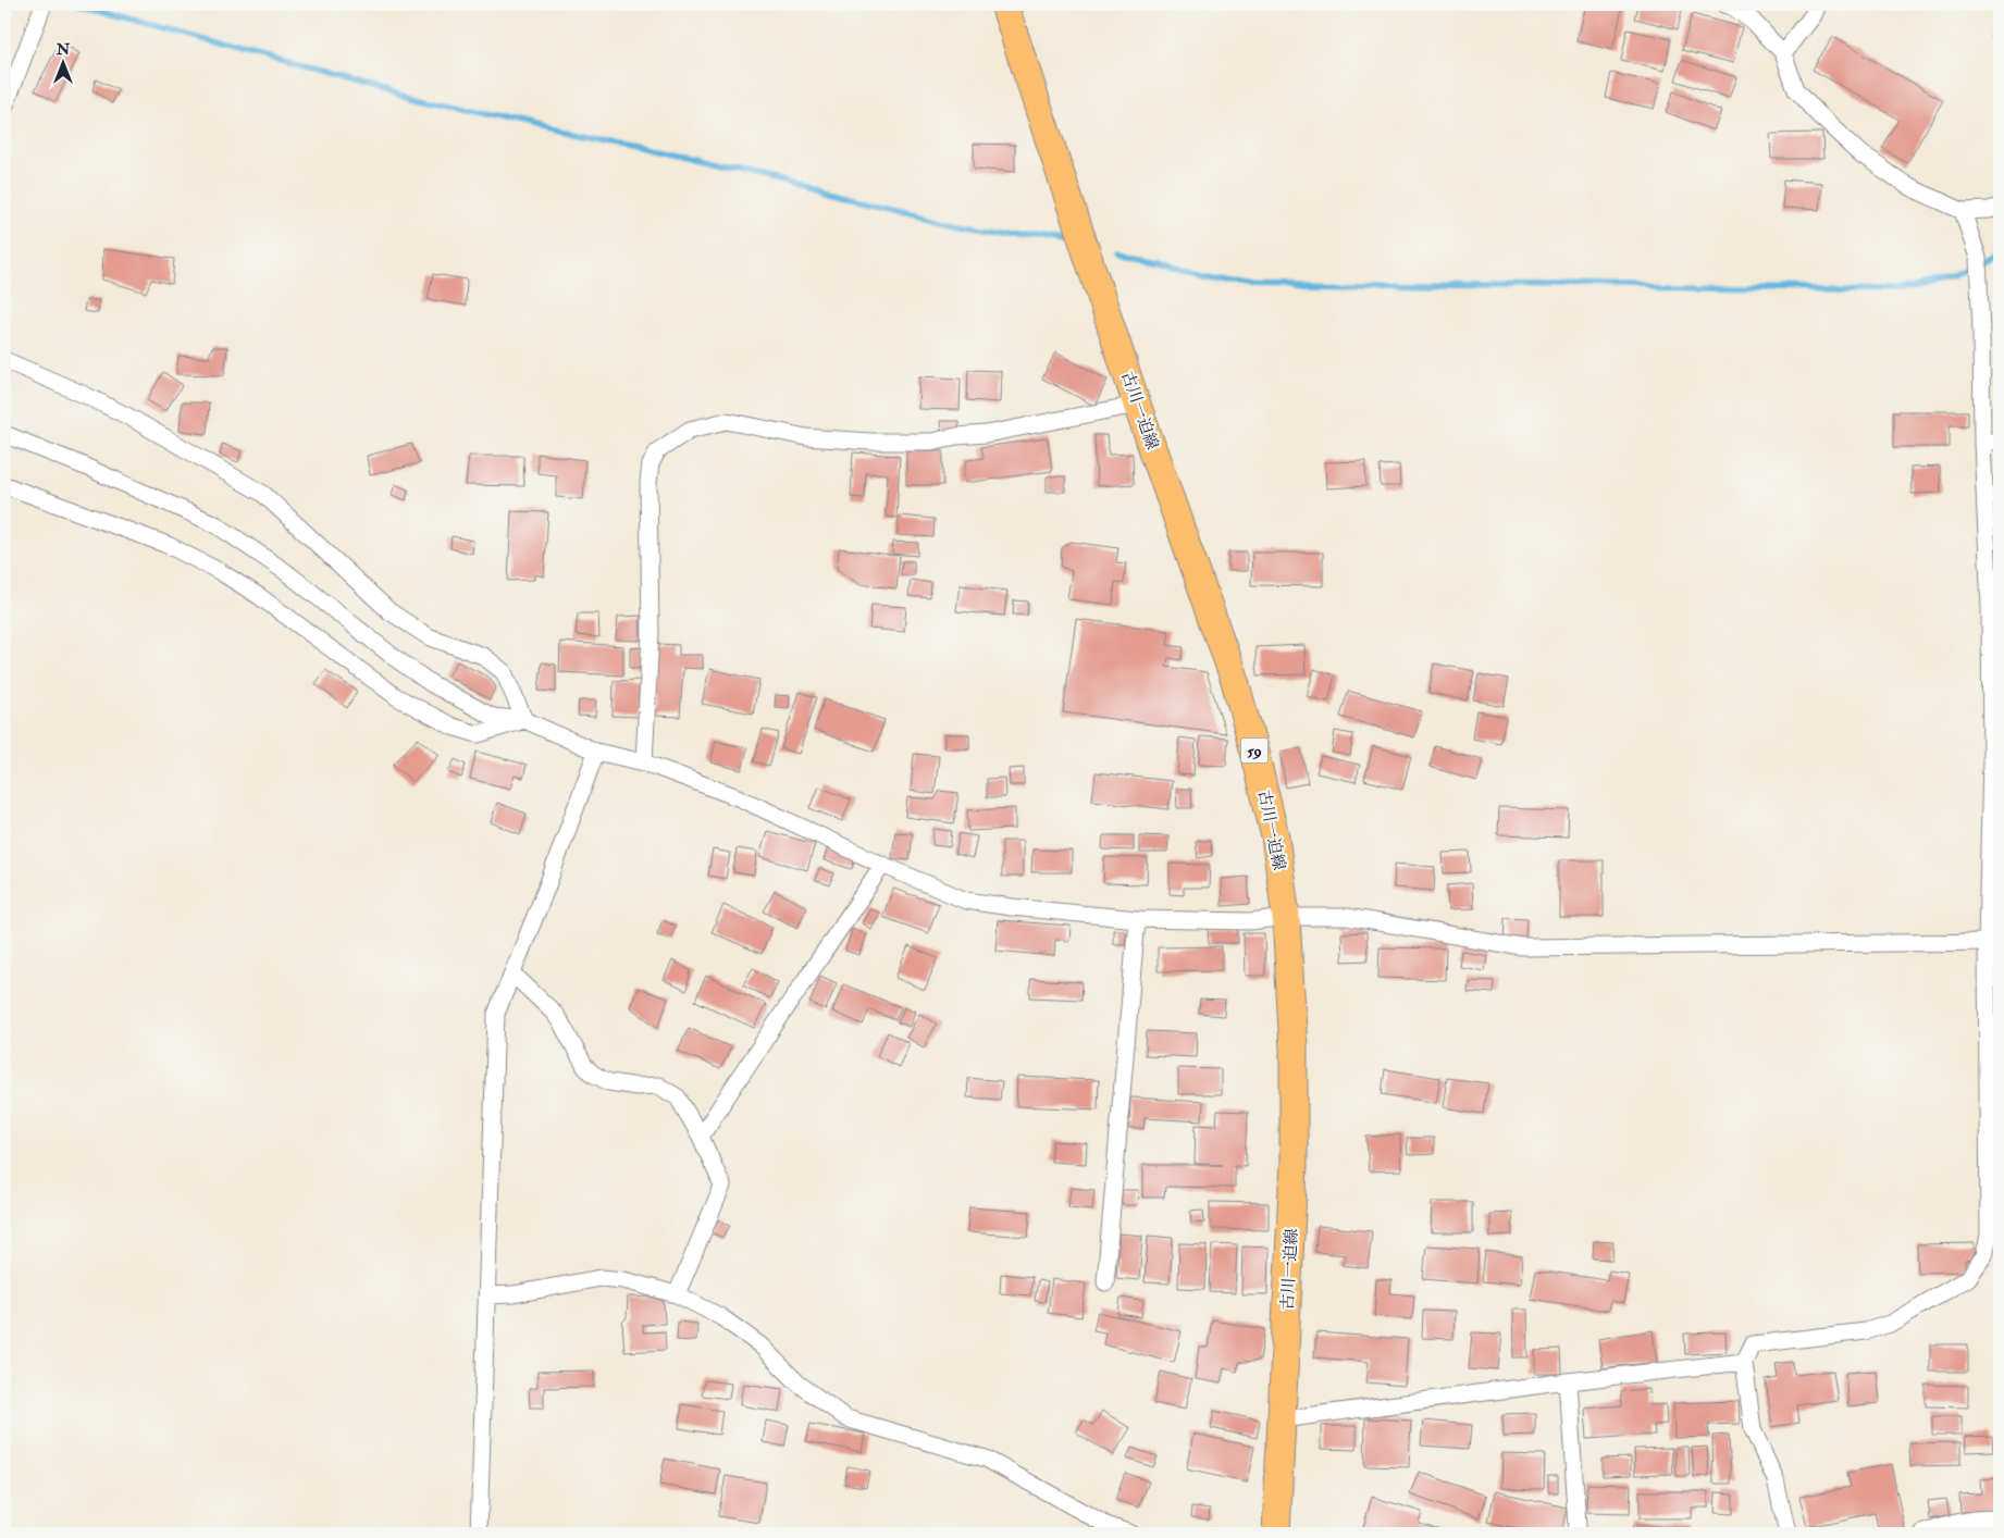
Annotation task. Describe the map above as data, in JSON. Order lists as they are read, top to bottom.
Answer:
{
  "streets": {
    "main road": ["古川一迫線", "59"]
  },
  "north": "top"
}
